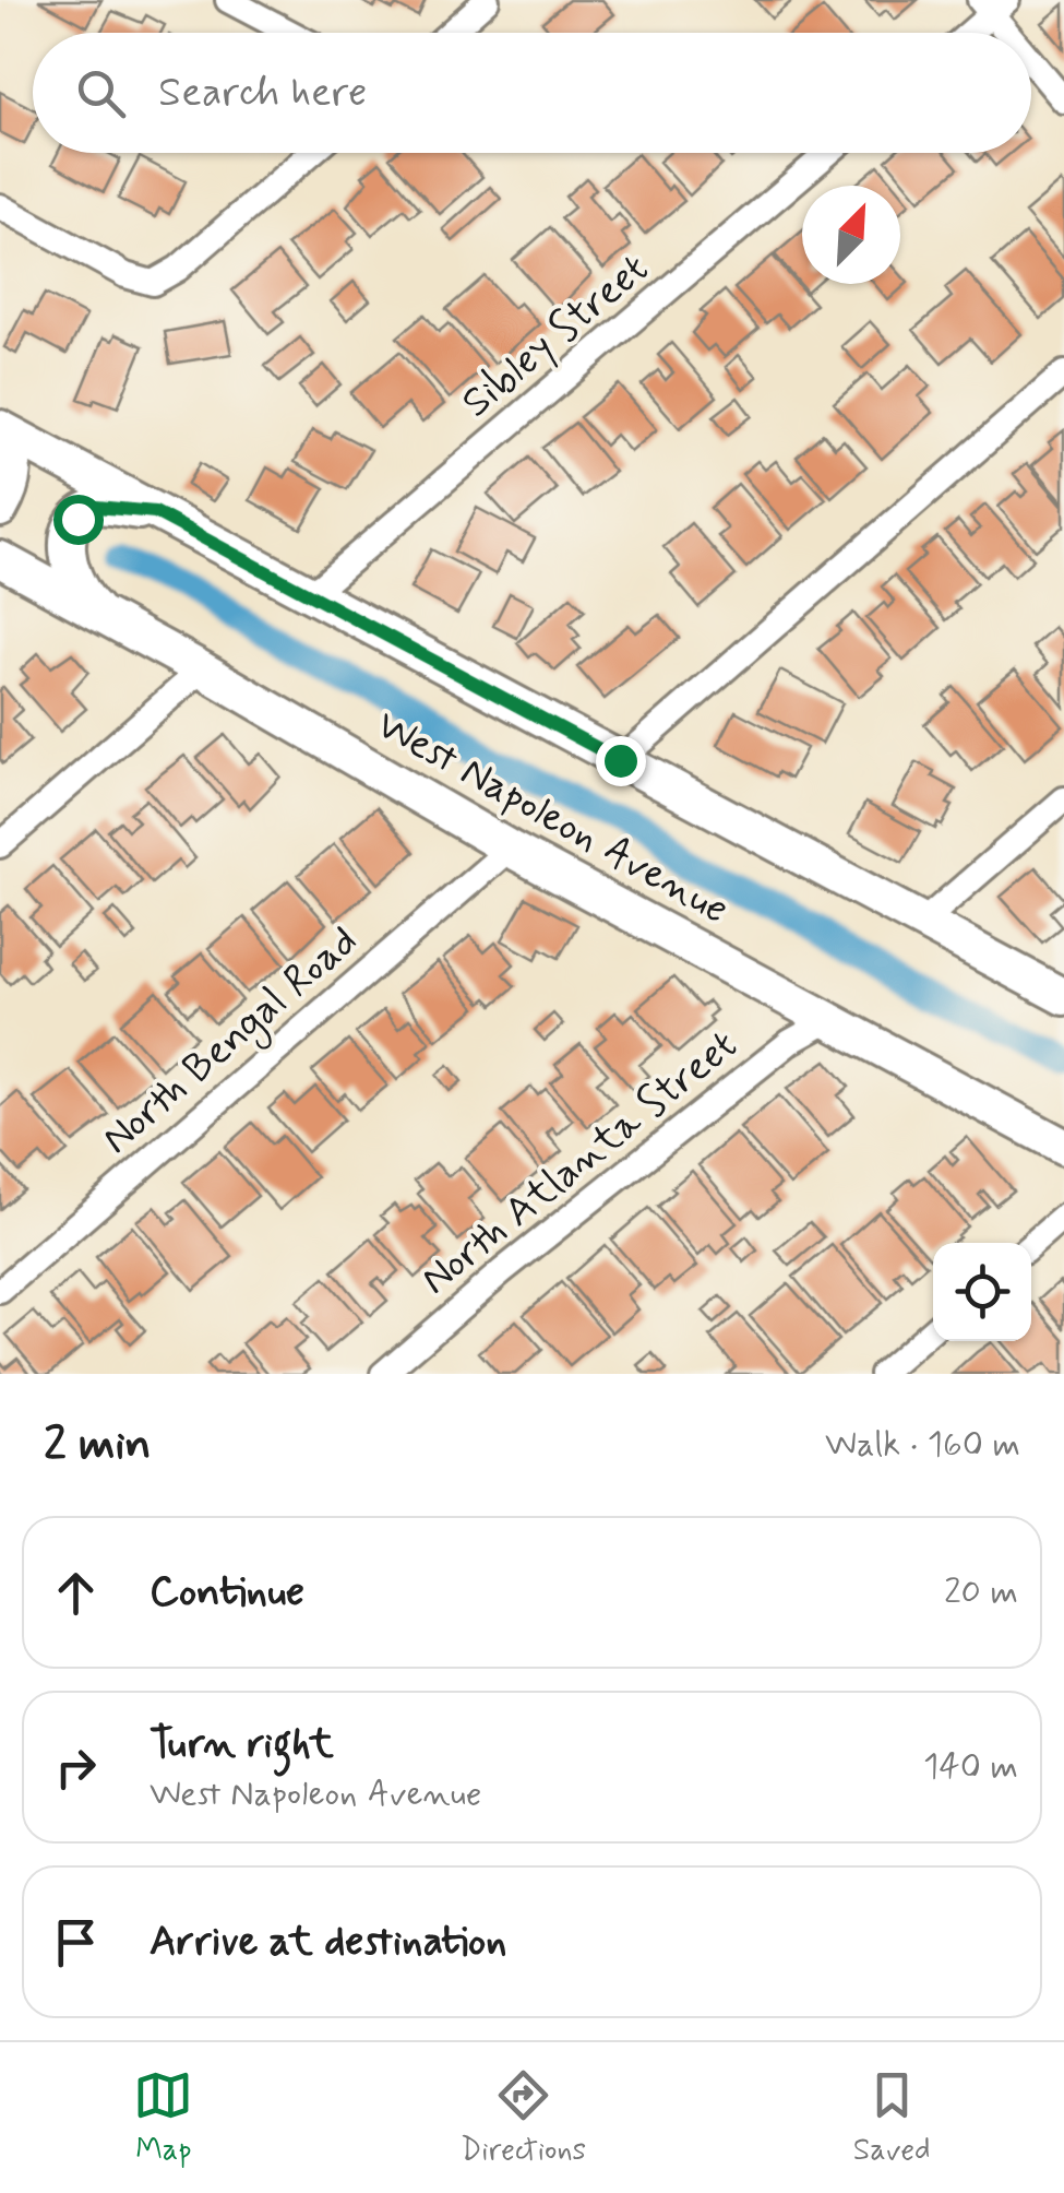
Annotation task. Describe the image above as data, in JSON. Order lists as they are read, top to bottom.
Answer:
{
  "streets": {
    "main road": ["West Napoleon Avenue"],
    "street": ["Sibley Street", "North Bengal Road", "North Atlanta Street"]
  },
  "crossings": [
    ["Sibley Street", "West Napoleon Avenue"],
    ["West Napoleon Avenue", "North Bengal Road"],
    ["West Napoleon Avenue", "North Atlanta Street"]
  ],
  "north": "top right",
  "page": {
    "search": "Search here",
    "heading": ["2 min", "Walk · 160 m"],
    "list": [
      ["Continue", "20 m"],
      ["Turn right", "West Napoleon Avenue", "140 m"],
      "Arrive at destination"
    ],
    "nav": ["Map", "Directions", "Saved"]
  }
}
